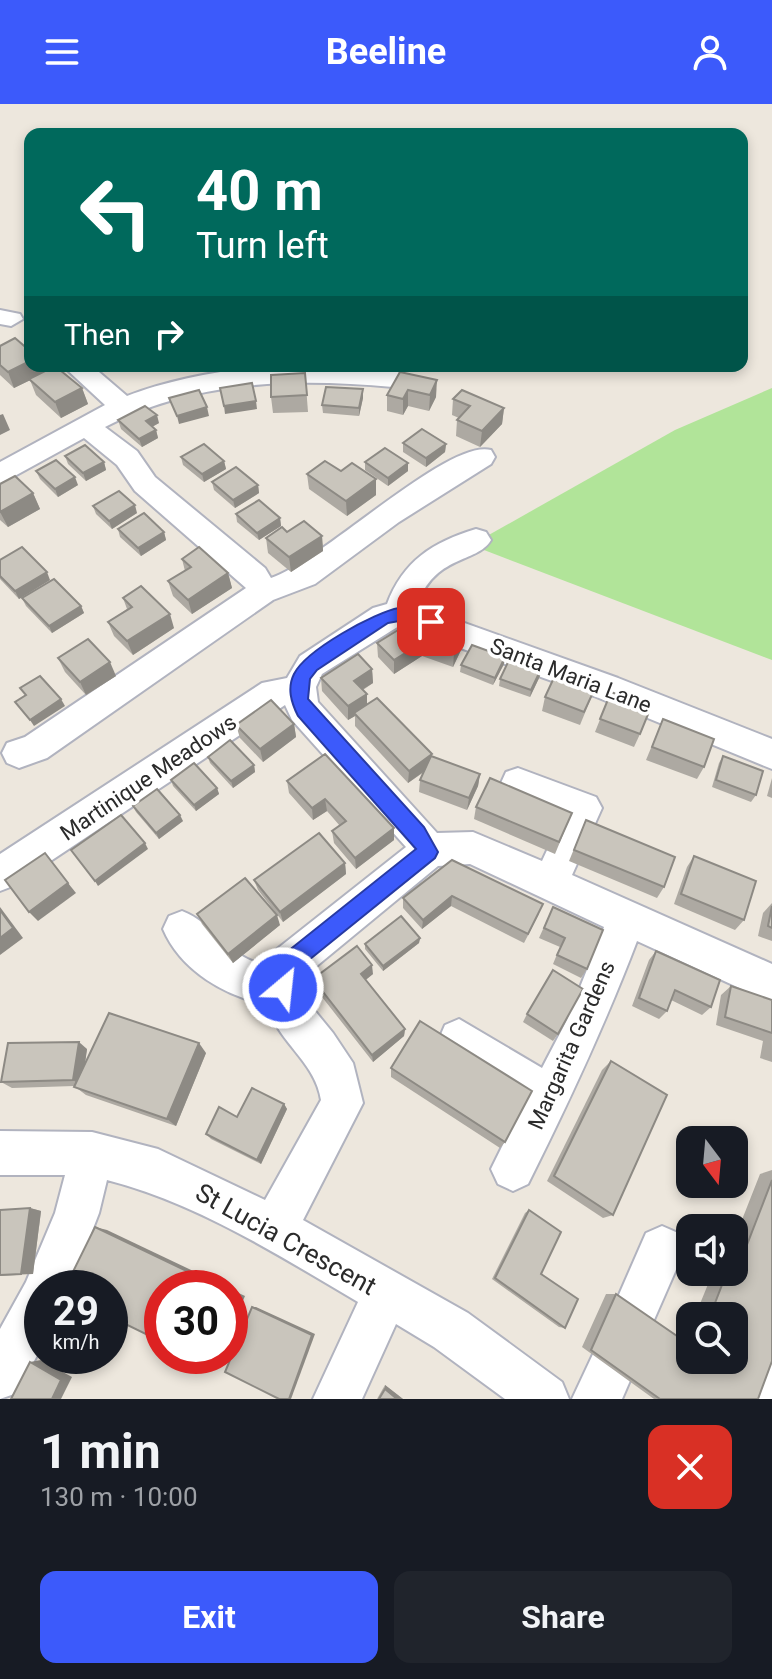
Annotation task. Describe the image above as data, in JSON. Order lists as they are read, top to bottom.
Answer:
{
  "streets": {
    "street": [
      "Santa Maria Lane",
      "Martinique Meadows",
      "Margarita Gardens",
      "St Lucia Crescent"
    ]
  },
  "north": "bottom",
  "page": {
    "header": "Beeline",
    "turn": ["40 m", "Turn left"],
    "then": "Then",
    "speed": "29 km/h",
    "limit": "30",
    "heading": ["1 min", "130 m · 10:00"],
    "buttons": ["Exit", "Share"]
  }
}
